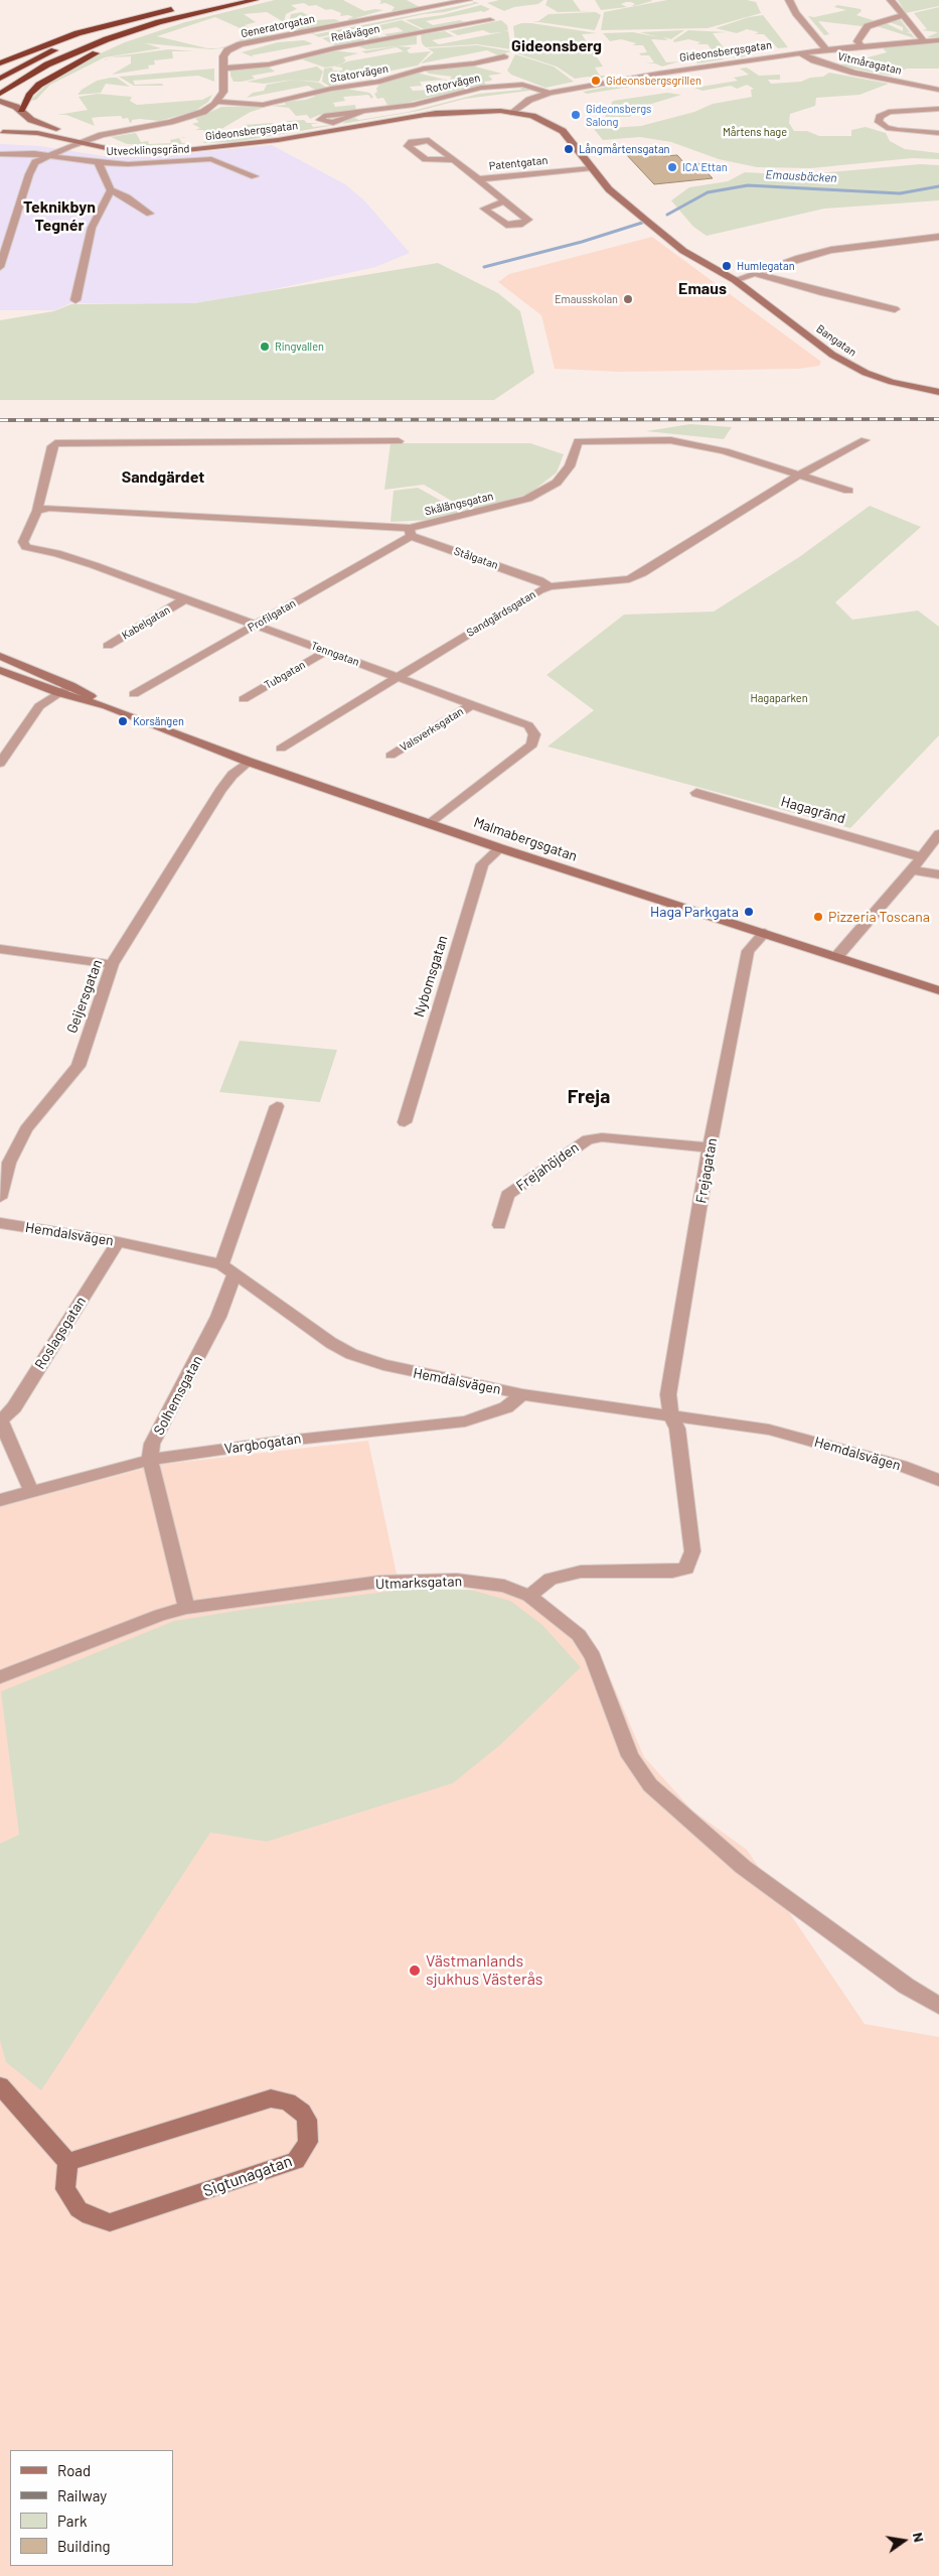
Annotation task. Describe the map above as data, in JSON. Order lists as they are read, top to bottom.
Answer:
{
  "streets": {
    "street": [
      "Generatorgatan",
      "Relävägen",
      "Gideonsbergsgatan",
      "Vitmåragatan",
      "Statorvägen",
      "Rotorvägen",
      "Utvecklingsgränd",
      "Patentgatan",
      "Bangatan",
      "Skälängsgatan",
      "Stålgatan",
      "Sandgärdsgatan",
      "Profilgatan",
      "Kabelgatan",
      "Tenngatan",
      "Tubgatan",
      "Valsverksgatan",
      "Hagagränd",
      "Malmabergsgatan",
      "Nybomsgatan",
      "Geijersgatan",
      "Frejahöjden",
      "Frejagatan",
      "Hemdalsvägen",
      "Roslagsgatan",
      "Solhemsgatan",
      "Vargbogatan",
      "Utmarksgatan",
      "Sigtunagatan"
    ]
  },
  "crossings": [
    ["Generatorgatan", "Relävägen"],
    ["Generatorgatan", "Statorvägen"],
    ["Gideonsbergsgatan", "Vitmåragatan"],
    ["Gideonsbergsgatan", "Rotorvägen"],
    ["Skälängsgatan", "Stålgatan"],
    ["Skälängsgatan", "Sandgärdsgatan"],
    ["Skälängsgatan", "Profilgatan"],
    ["Skälängsgatan", "Tenngatan"],
    ["Stålgatan", "Sandgärdsgatan"],
    ["Stålgatan", "Profilgatan"],
    ["Sandgärdsgatan", "Tenngatan"],
    ["Profilgatan", "Tenngatan"],
    ["Kabelgatan", "Tenngatan"],
    ["Tenngatan", "Tubgatan"],
    ["Tenngatan", "Valsverksgatan"],
    ["Tenngatan", "Malmabergsgatan"],
    ["Malmabergsgatan", "Nybomsgatan"],
    ["Malmabergsgatan", "Geijersgatan"],
    ["Malmabergsgatan", "Frejagatan"],
    ["Frejahöjden", "Frejagatan"],
    ["Frejagatan", "Hemdalsvägen"],
    ["Hemdalsvägen", "Roslagsgatan"],
    ["Hemdalsvägen", "Solhemsgatan"],
    ["Hemdalsvägen", "Vargbogatan"],
    ["Roslagsgatan", "Vargbogatan"],
    ["Solhemsgatan", "Vargbogatan"],
    ["Solhemsgatan", "Utmarksgatan"]
  ],
  "districts": [
    "Gideonsberg",
    "Teknikbyn Tegnér",
    "Emaus",
    "Sandgärdet",
    "Freja"
  ],
  "water": ["Emausbäcken"],
  "parks": ["Mårtens hage", "Hagaparken"],
  "places": [
    "Gideonsbergsgrillen",
    "Gideonsbergs Salong",
    "Långmårtensgatan",
    "ICA Ettan",
    "Humlegatan",
    "Emausskolan",
    "Ringvallen",
    "Korsängen",
    "Haga Parkgata",
    "Pizzeria Toscana",
    "Västmanlands sjukhus Västerås"
  ],
  "legend": [
    "Road",
    "Railway",
    "Park",
    "Building"
  ],
  "north": "right"
}
